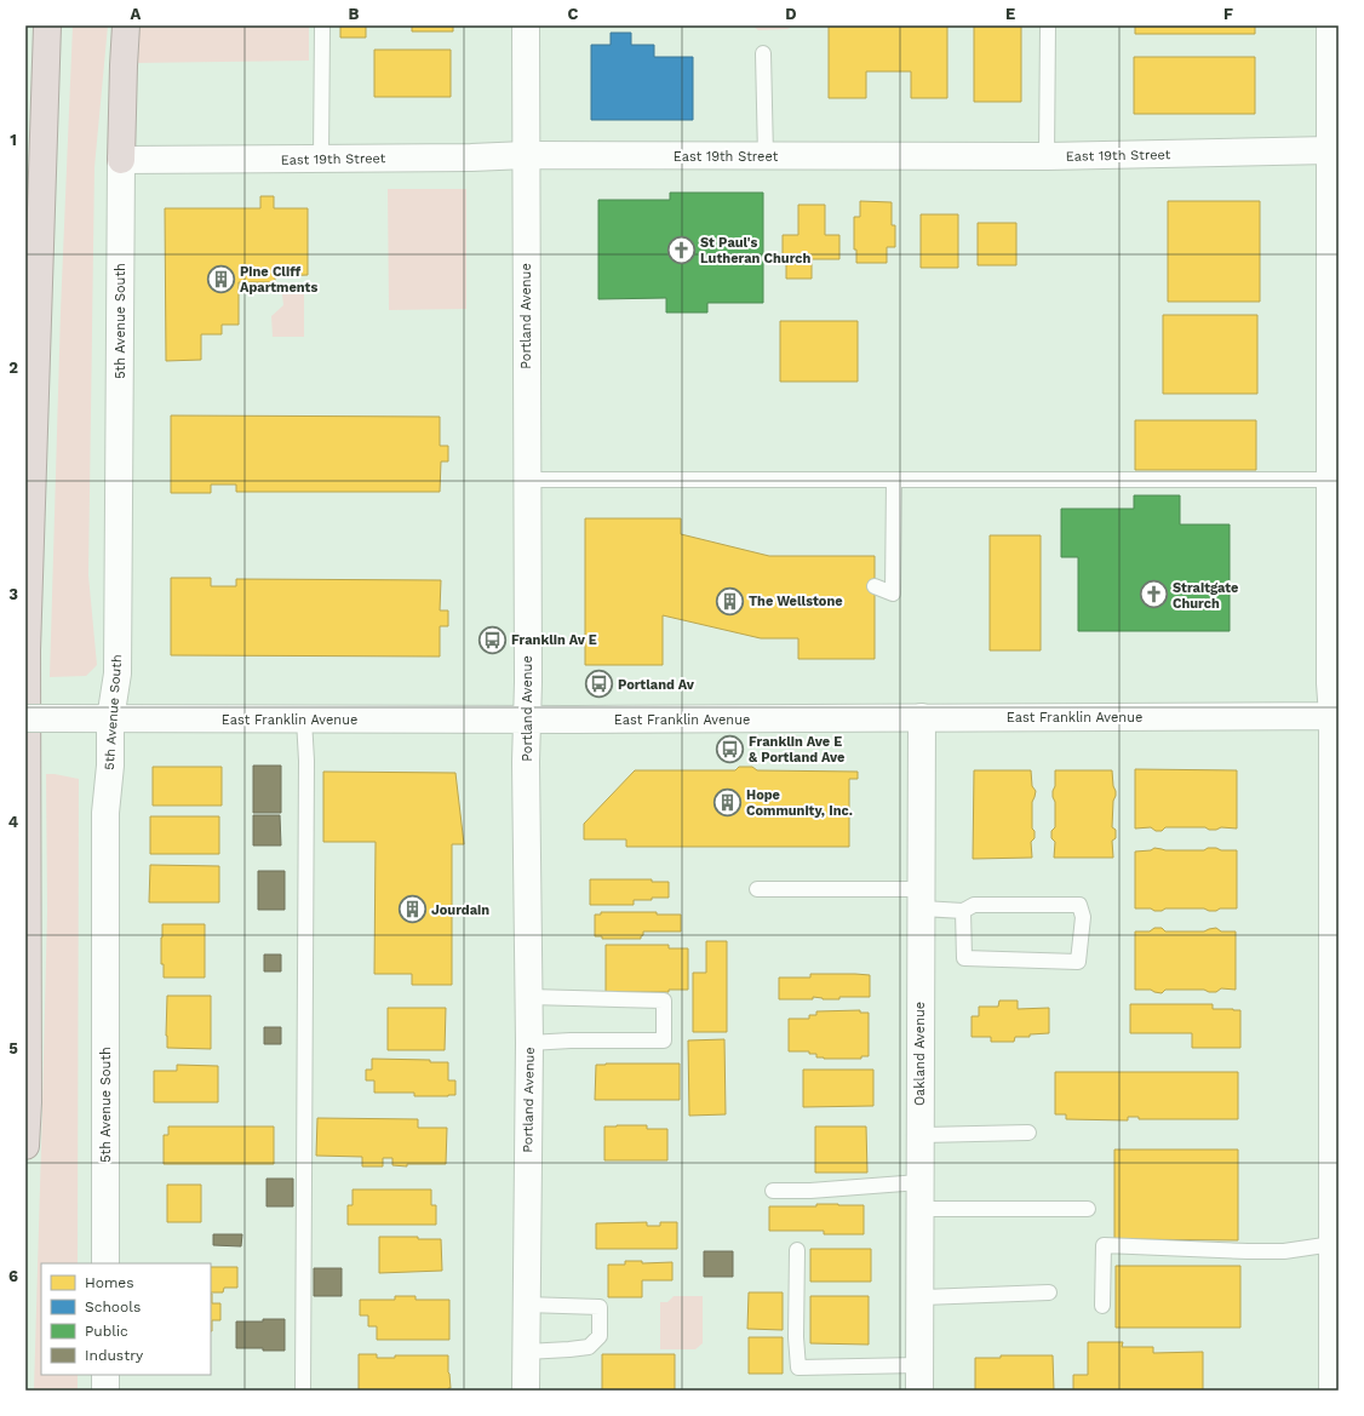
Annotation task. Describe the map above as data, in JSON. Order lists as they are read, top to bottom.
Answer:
{
  "streets": {
    "street": [
      "East 19th Street",
      "Portland Avenue",
      "5th Avenue South",
      "East Franklin Avenue",
      "Oakland Avenue"
    ]
  },
  "crossings": [
    ["East 19th Street", "Portland Avenue"],
    ["East 19th Street", "5th Avenue South"],
    ["Portland Avenue", "East Franklin Avenue"],
    ["5th Avenue South", "East Franklin Avenue"],
    ["East Franklin Avenue", "Oakland Avenue"]
  ],
  "places": {
    "church": ["St Paul's Lutheran Church", "Straitgate Church"],
    "building": [
      "Pine Cliff Apartments",
      "The Wellstone",
      "Hope Community, Inc.",
      "Jourdain"
    ],
    "bus stop": ["Franklin Av E", "Portland Av", "Franklin Ave E & Portland Ave"]
  },
  "legend": [
    "Homes",
    "Schools",
    "Public",
    "Industry"
  ],
  "grid": {
    "columns": [
      "A",
      "B",
      "C",
      "D",
      "E",
      "F"
    ],
    "rows": [
      "1",
      "2",
      "3",
      "4",
      "5",
      "6"
    ]
  }
}
